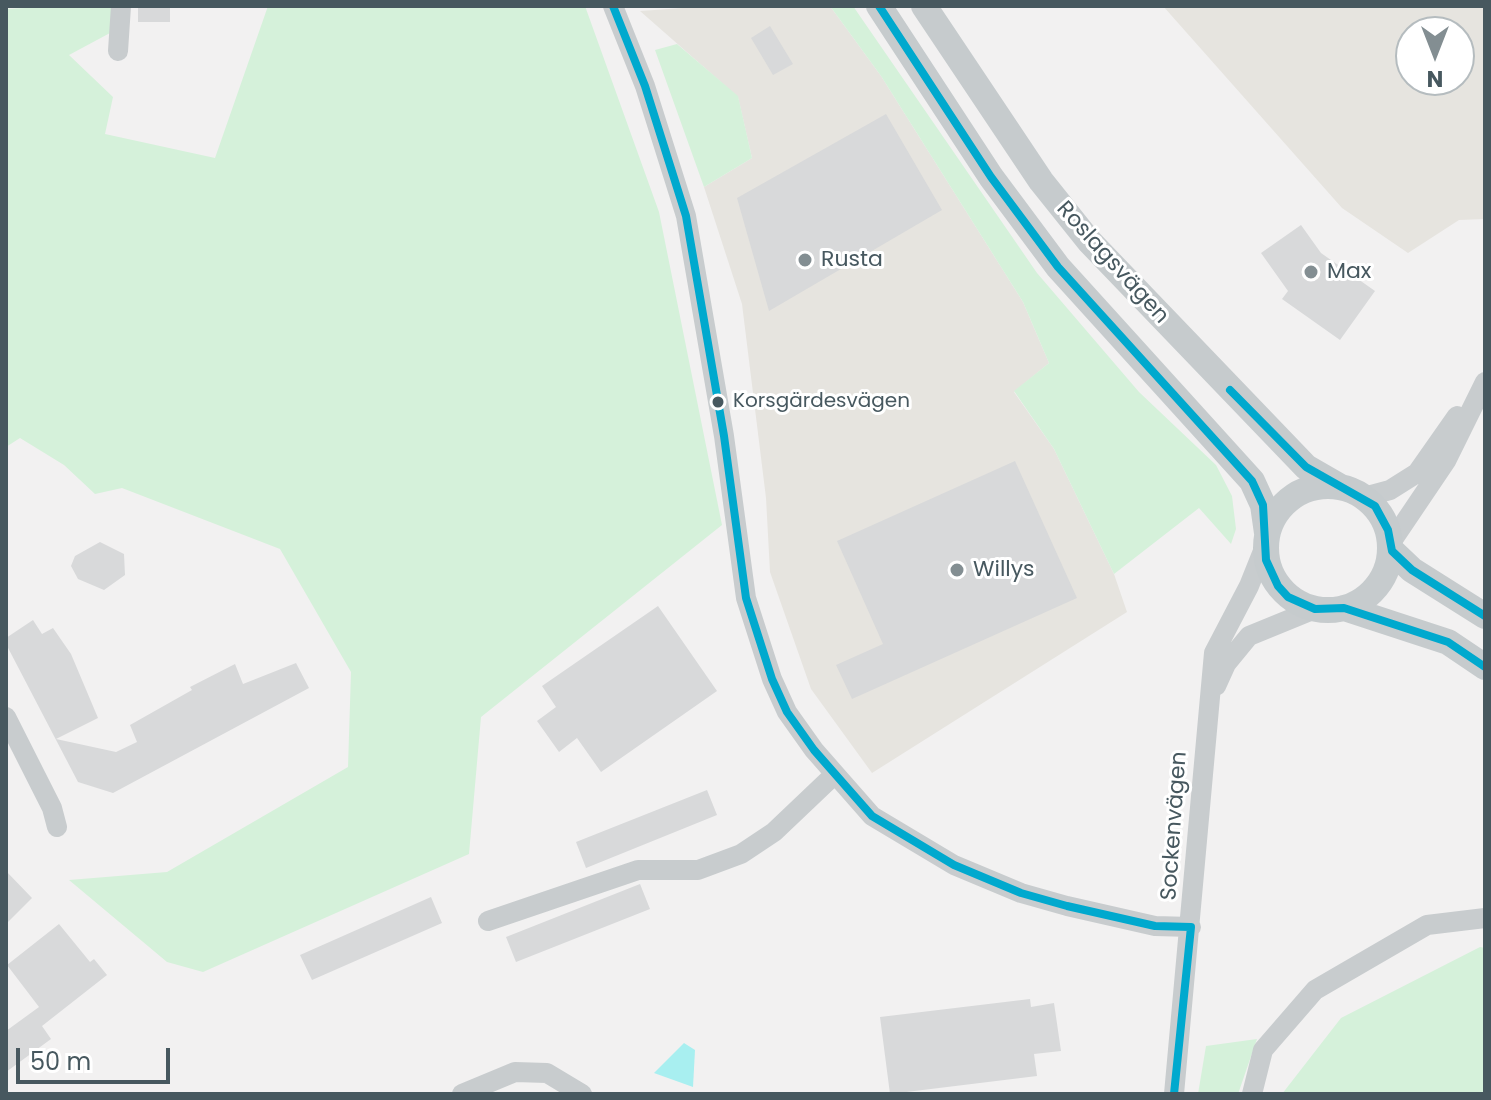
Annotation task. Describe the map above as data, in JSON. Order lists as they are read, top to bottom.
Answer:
{
  "streets": {
    "main road": ["Roslagsvägen"],
    "street": ["Sockenvägen"]
  },
  "crossings": [
    ["Roslagsvägen", "Sockenvägen"]
  ],
  "places": [
    "Rusta",
    "Max",
    "Korsgärdesvägen",
    "Willys"
  ],
  "scale_bar": "50 m",
  "north": "bottom"
}
